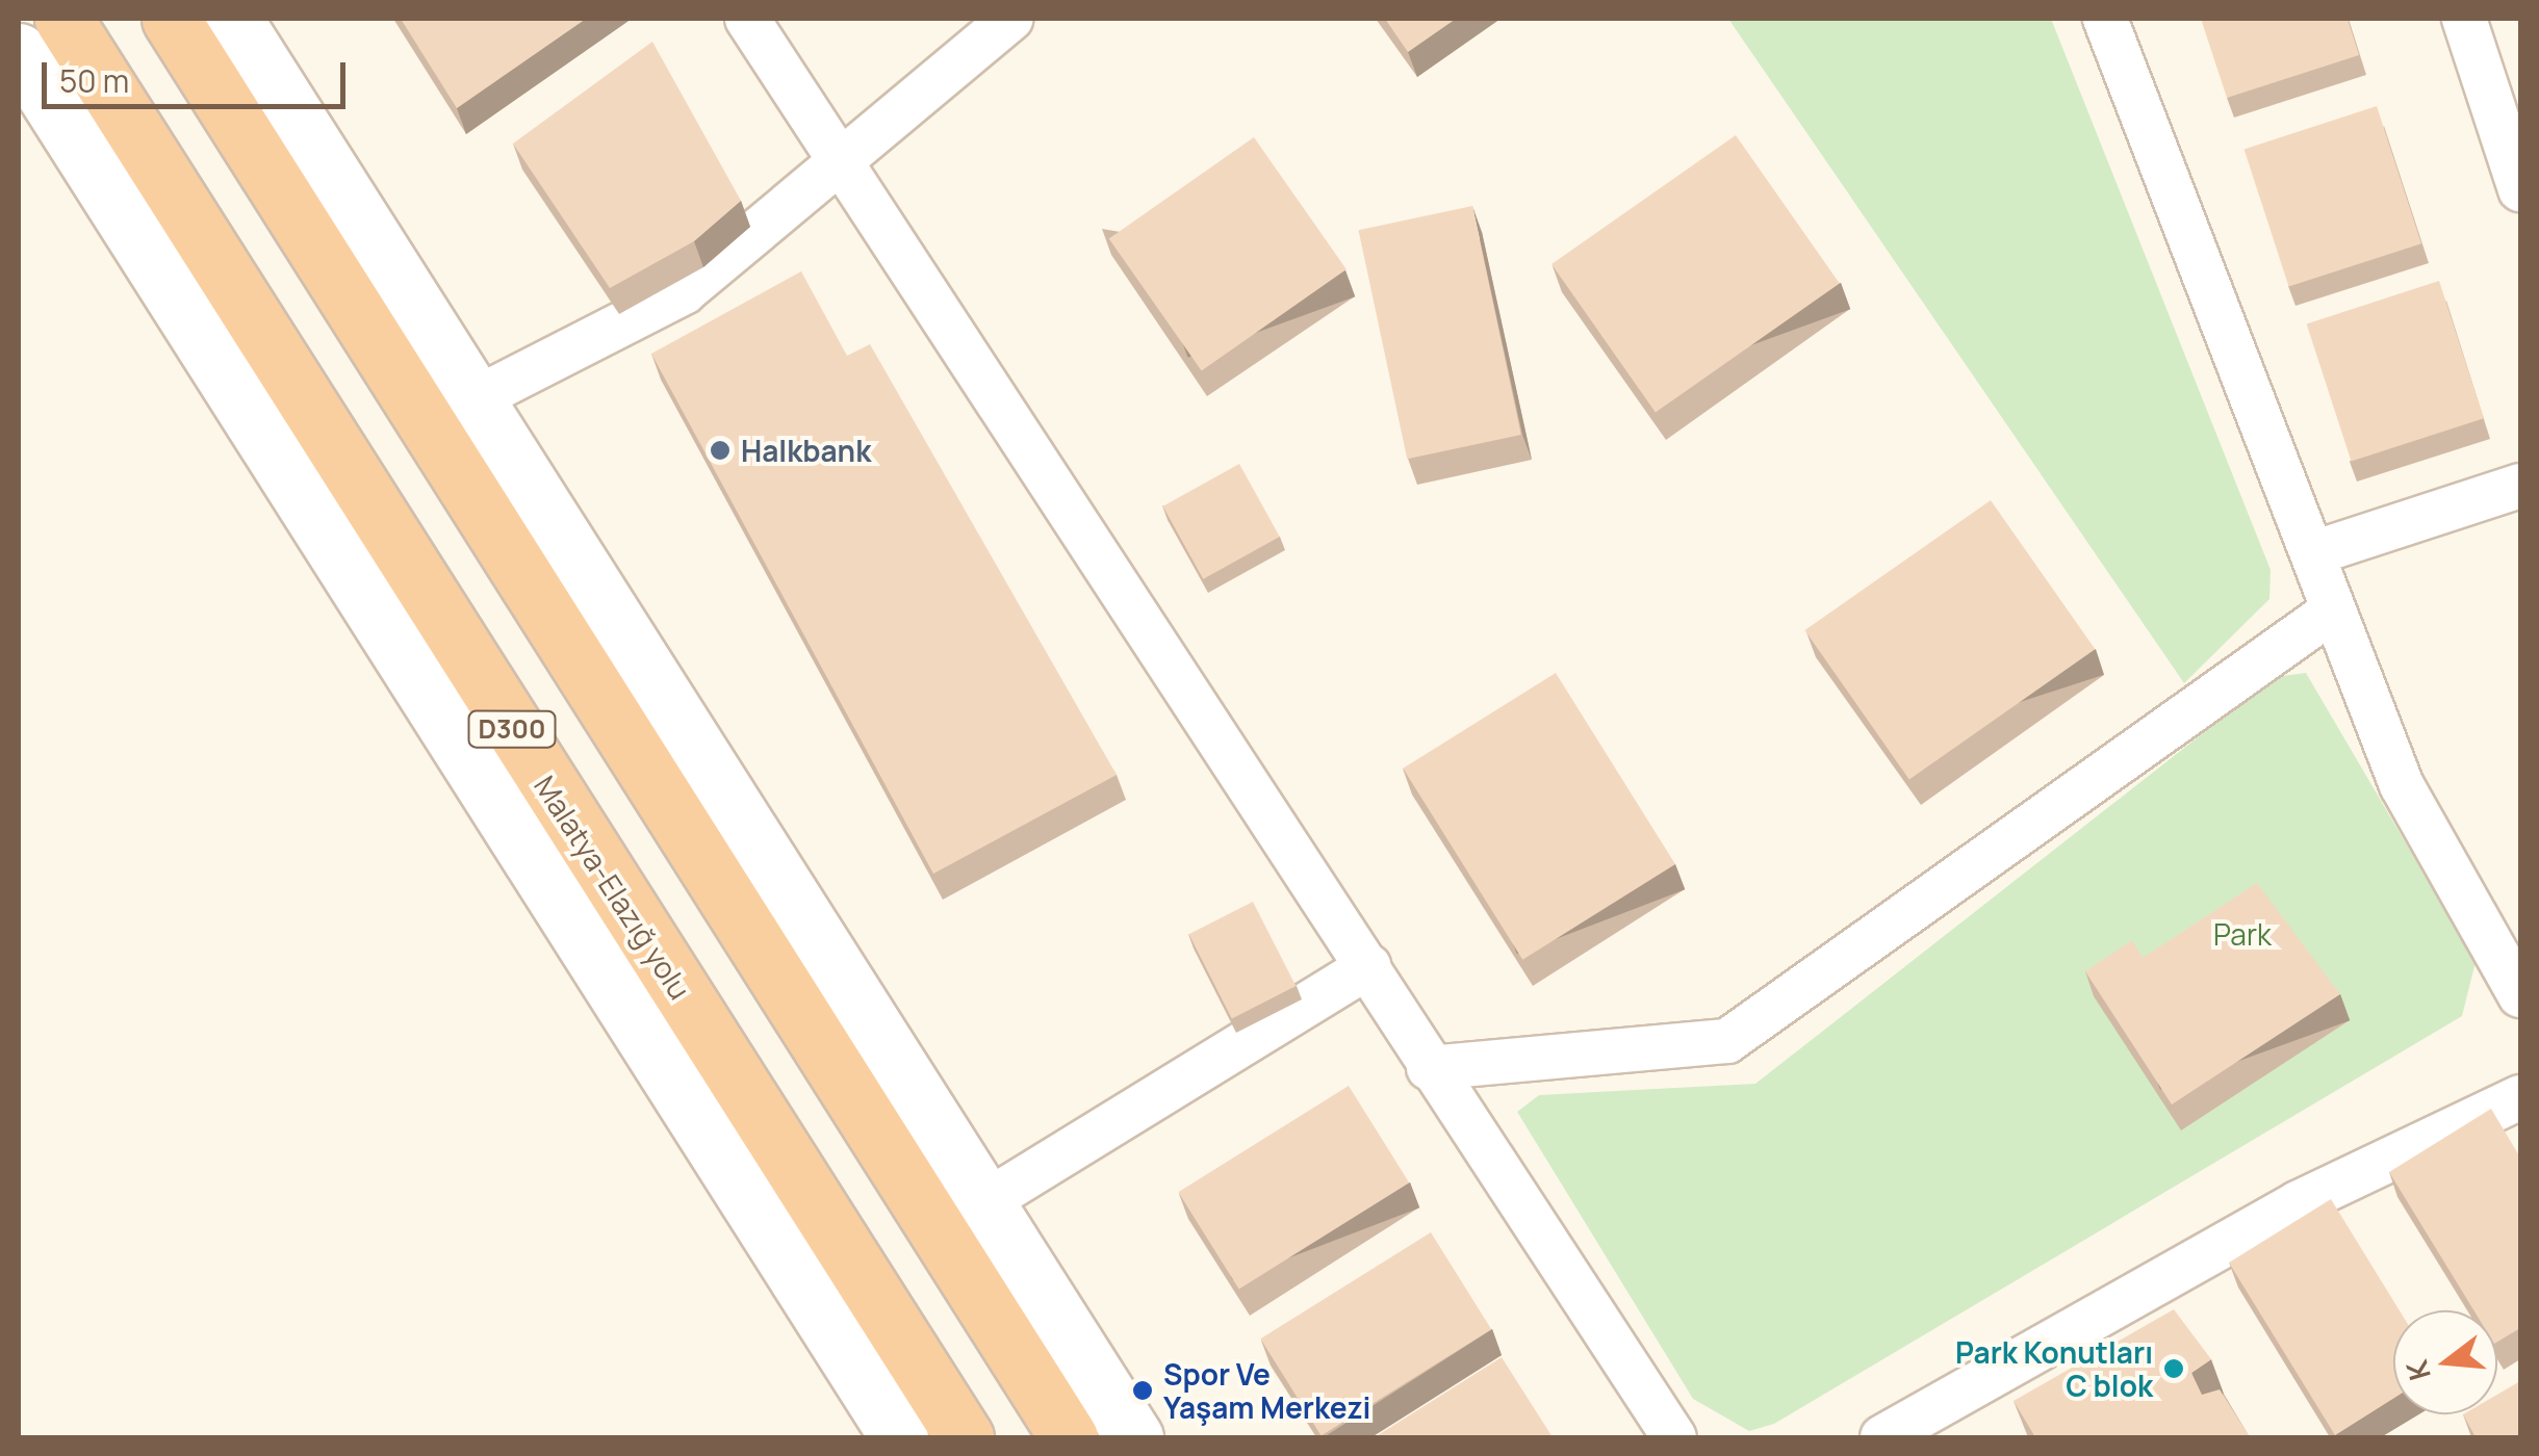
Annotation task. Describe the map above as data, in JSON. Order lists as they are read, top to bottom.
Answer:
{
  "streets": {
    "highway": ["D300", "Malatya-Elazığ yolu"]
  },
  "parks": ["Park"],
  "places": ["Halkbank", "Park Konutları C blok", "Spor Ve Yaşam Merkezi"],
  "scale_bar": "50 m",
  "north": "left"
}
